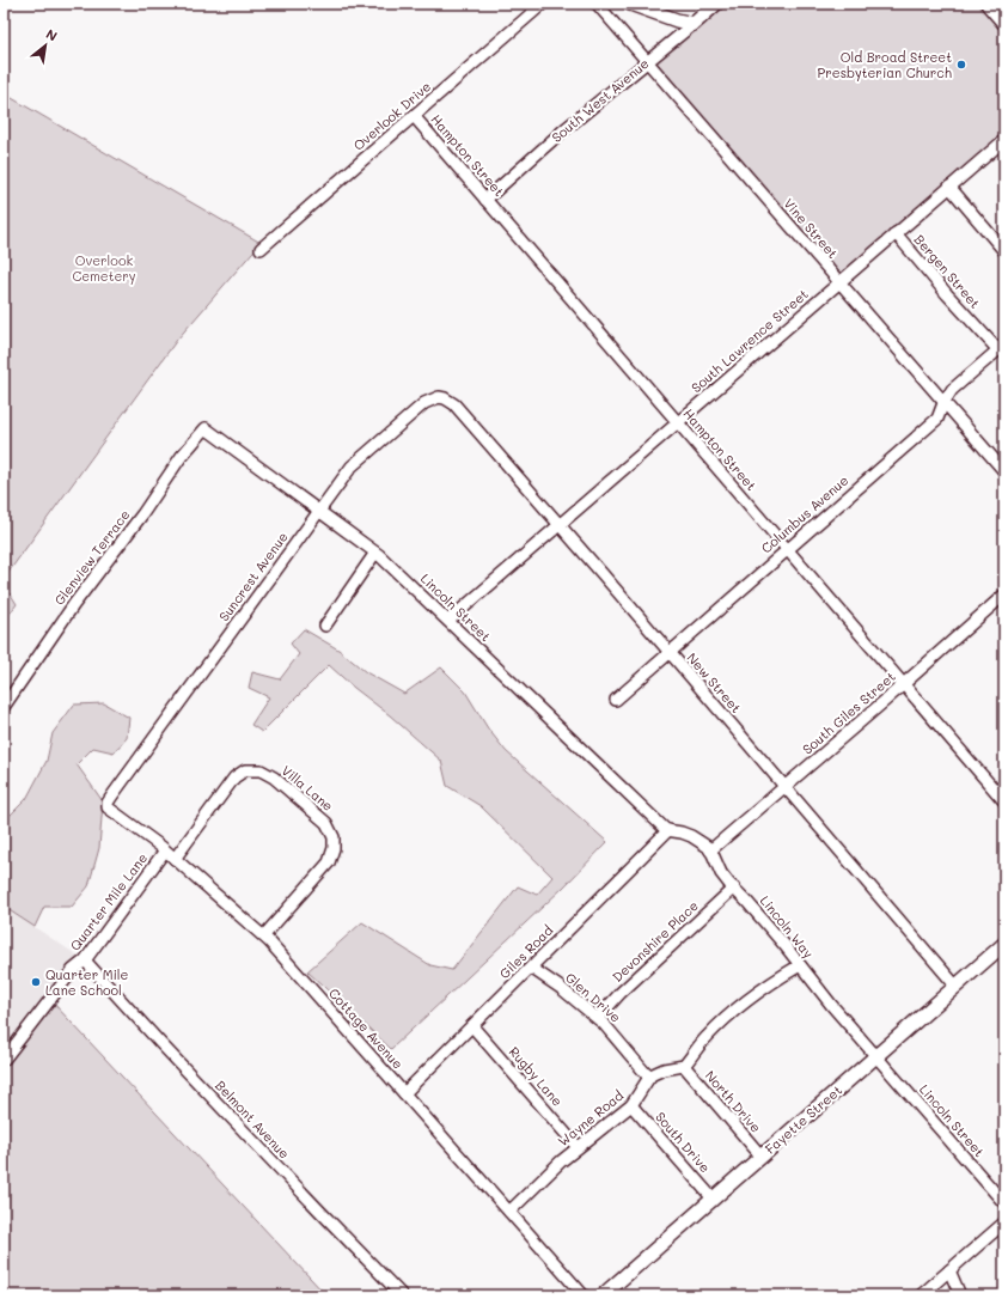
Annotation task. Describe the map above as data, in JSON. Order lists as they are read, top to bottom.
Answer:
{
  "streets": {
    "main road": ["South West Avenue", "Fayette Street"],
    "street": [
      "Overlook Drive",
      "Hampton Street",
      "Vine Street",
      "Bergen Street",
      "South Lawrence Street",
      "Columbus Avenue",
      "Glenview Terrace",
      "Suncrest Avenue",
      "Lincoln Street",
      "New Street",
      "South Giles Street",
      "Villa Lane",
      "Quarter Mile Lane",
      "Lincoln Way",
      "Devonshire Place",
      "Giles Road",
      "Glen Drive",
      "Cottage Avenue",
      "Rugby Lane",
      "North Drive",
      "Wayne Road",
      "Belmont Avenue",
      "South Drive"
    ]
  },
  "crossings": [
    ["South West Avenue", "Hampton Street"],
    ["South West Avenue", "Vine Street"],
    ["Overlook Drive", "Hampton Street"],
    ["Hampton Street", "South Lawrence Street"],
    ["Hampton Street", "Columbus Avenue"],
    ["Hampton Street", "South Giles Street"],
    ["Vine Street", "South Lawrence Street"],
    ["Vine Street", "Columbus Avenue"],
    ["Bergen Street", "South Lawrence Street"],
    ["Bergen Street", "Columbus Avenue"],
    ["South Lawrence Street", "Lincoln Street"],
    ["South Lawrence Street", "New Street"],
    ["Columbus Avenue", "New Street"],
    ["Glenview Terrace", "Lincoln Street"],
    ["Suncrest Avenue", "Lincoln Street"],
    ["Suncrest Avenue", "New Street"],
    ["Suncrest Avenue", "Cottage Avenue"],
    ["Lincoln Street", "Lincoln Way"],
    ["Lincoln Street", "Giles Road"],
    ["Lincoln Street", "Fayette Street"],
    ["New Street", "South Giles Street"],
    ["New Street", "Fayette Street"],
    ["South Giles Street", "Lincoln Way"],
    ["Villa Lane", "Cottage Avenue"],
    ["Quarter Mile Lane", "Cottage Avenue"],
    ["Quarter Mile Lane", "Belmont Avenue"],
    ["Lincoln Way", "Devonshire Place"],
    ["Lincoln Way", "Giles Road"],
    ["Lincoln Way", "Fayette Street"],
    ["Devonshire Place", "Glen Drive"],
    ["Giles Road", "Glen Drive"],
    ["Giles Road", "Cottage Avenue"],
    ["Giles Road", "Rugby Lane"],
    ["Glen Drive", "Wayne Road"],
    ["Cottage Avenue", "Wayne Road"],
    ["Rugby Lane", "Wayne Road"],
    ["North Drive", "Fayette Street"],
    ["Wayne Road", "South Drive"],
    ["Fayette Street", "South Drive"]
  ],
  "parks": ["Overlook Cemetery"],
  "places": ["Old Broad Street Presbyterian Church", "Quarter Mile Lane School"],
  "north": "top right"
}
